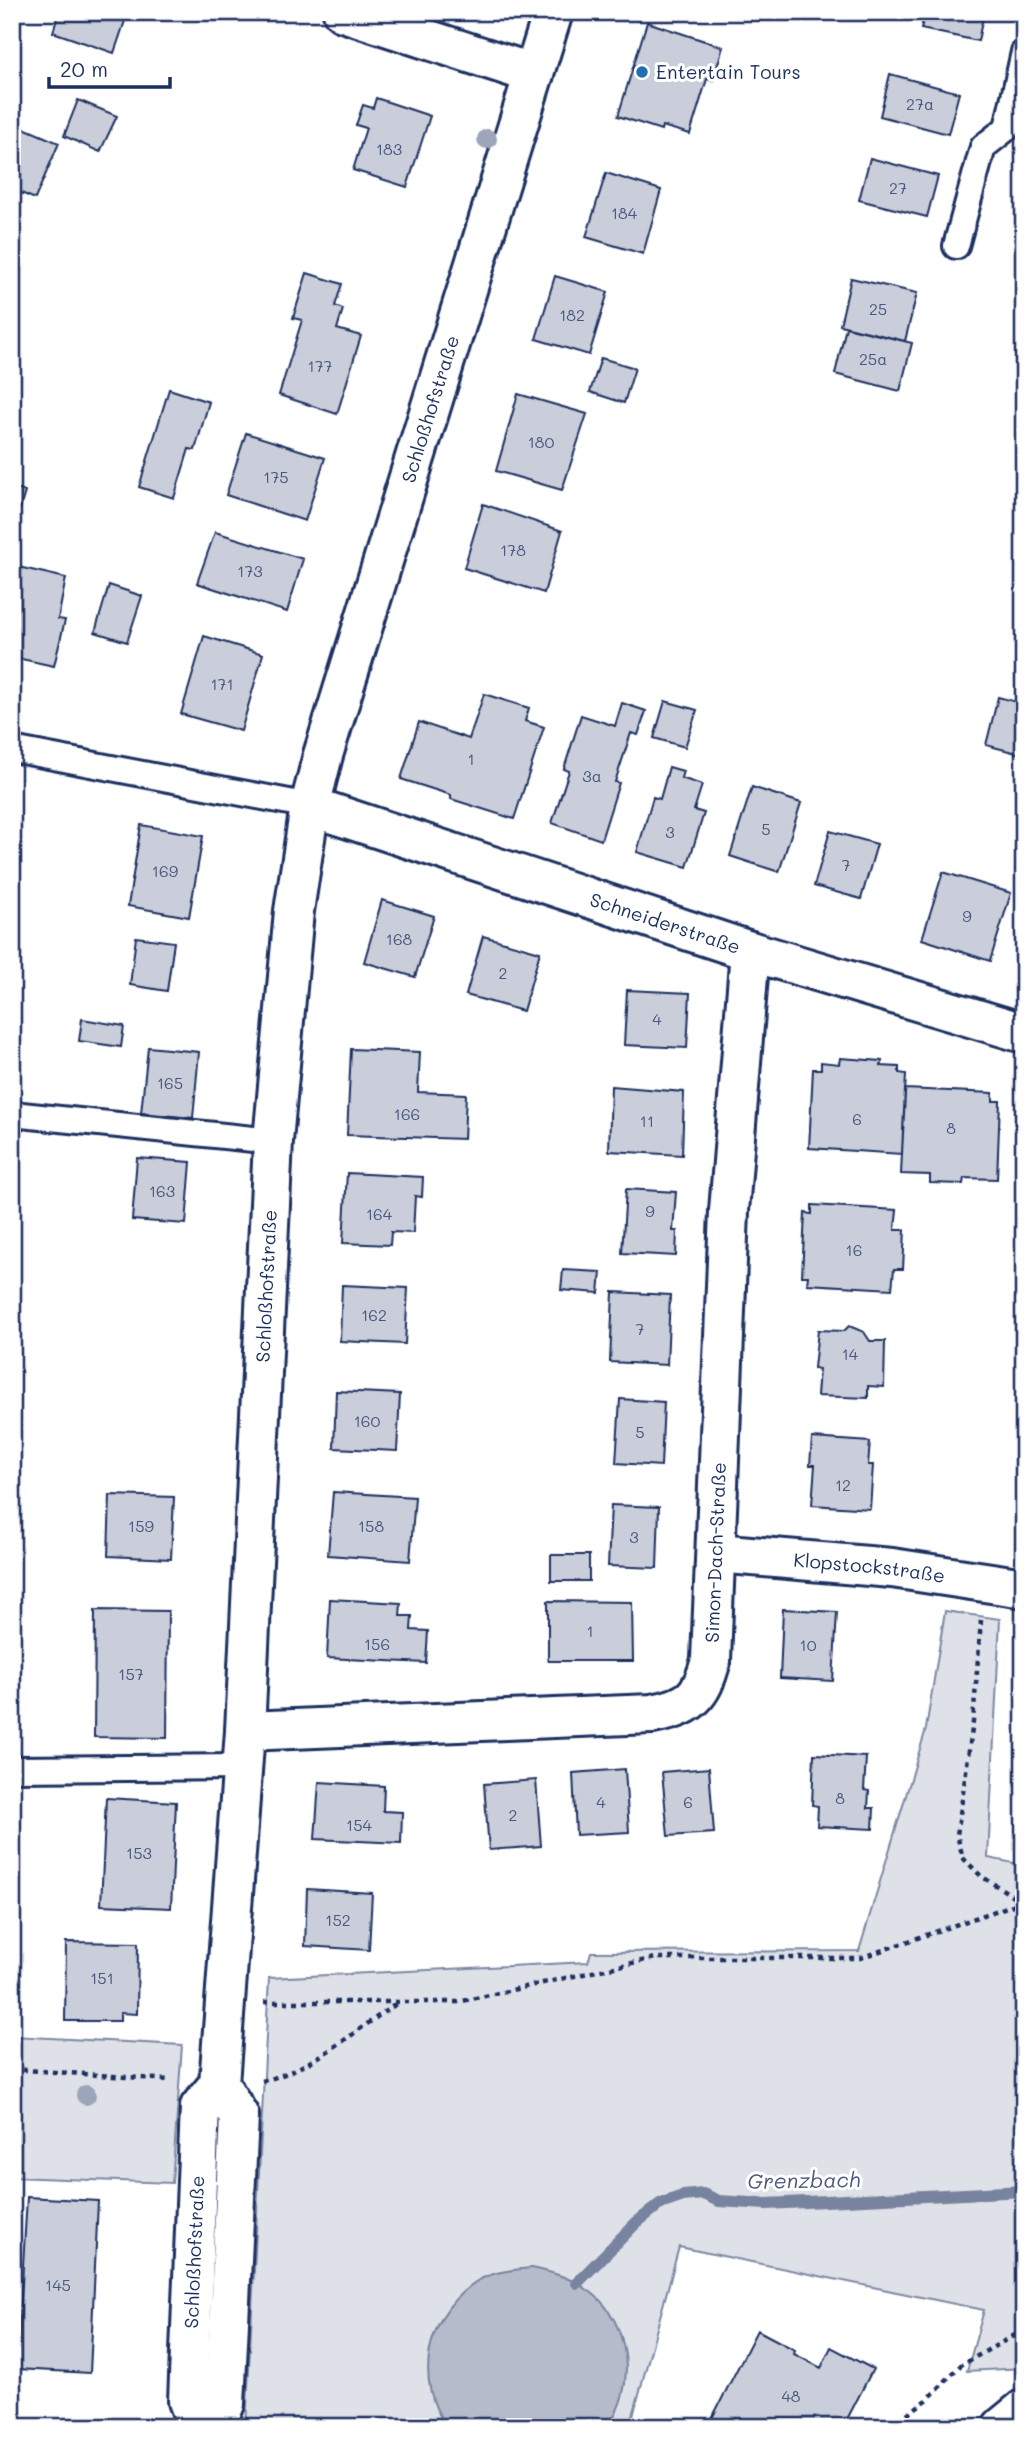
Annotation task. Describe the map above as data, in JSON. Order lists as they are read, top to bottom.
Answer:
{
  "streets": {
    "street": [
      "Schloßhofstraße",
      "Schneiderstraße",
      "Simon-Dach-Straße",
      "Klopstockstraße"
    ]
  },
  "crossings": [
    ["Schloßhofstraße", "Schneiderstraße"],
    ["Schloßhofstraße", "Simon-Dach-Straße"],
    ["Schneiderstraße", "Simon-Dach-Straße"],
    ["Simon-Dach-Straße", "Klopstockstraße"]
  ],
  "water": ["Grenzbach"],
  "places": ["Entertain Tours"],
  "house_numbers": [
    "27a",
    "183",
    "27",
    "184",
    "25",
    "182",
    "25a",
    "177",
    "180",
    "175",
    "178",
    "173",
    "171",
    "1",
    "3a",
    "5",
    "3",
    "7",
    "169",
    "9",
    "168",
    "2",
    "4",
    "165",
    "166",
    "6",
    "11",
    "8",
    "163",
    "9",
    "164",
    "16",
    "162",
    "7",
    "14",
    "160",
    "5",
    "12",
    "159",
    "158",
    "3",
    "1",
    "156",
    "10",
    "157",
    "8",
    "4",
    "6",
    "2",
    "154",
    "153",
    "152",
    "151",
    "145",
    "48"
  ],
  "scale_bar": "20 m"
}
